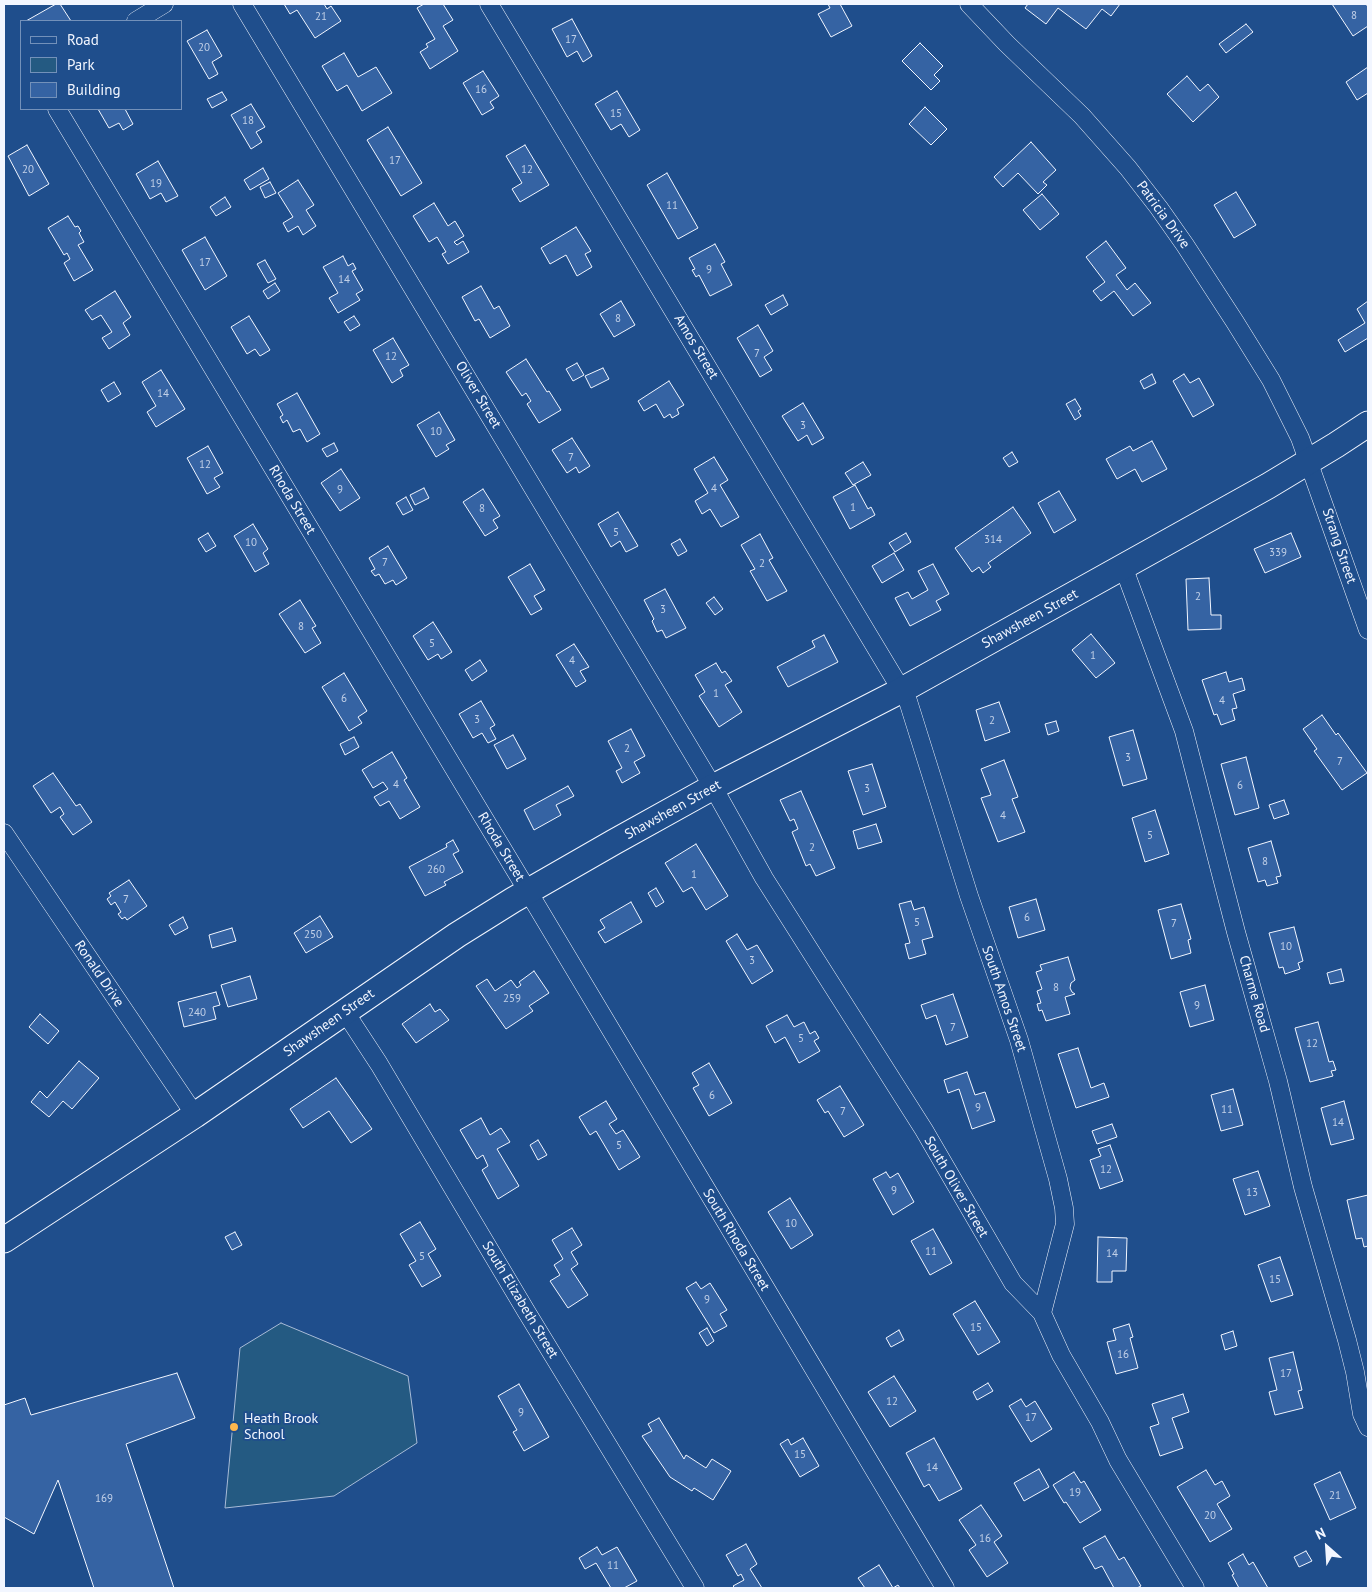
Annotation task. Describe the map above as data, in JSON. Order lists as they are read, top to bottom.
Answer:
{
  "streets": {
    "main road": ["Shawsheen Street"],
    "street": [
      "Patricia Drive",
      "Amos Street",
      "Oliver Street",
      "Rhoda Street",
      "Strang Street",
      "Ronald Drive",
      "Charme Road",
      "South Amos Street",
      "South Oliver Street",
      "South Rhoda Street",
      "South Elizabeth Street"
    ]
  },
  "crossings": [
    ["Patricia Drive", "Strang Street"],
    ["Patricia Drive", "Shawsheen Street"],
    ["Amos Street", "Shawsheen Street"],
    ["Amos Street", "South Amos Street"],
    ["Oliver Street", "Shawsheen Street"],
    ["Oliver Street", "South Oliver Street"],
    ["Rhoda Street", "Shawsheen Street"],
    ["Rhoda Street", "South Rhoda Street"],
    ["Strang Street", "Shawsheen Street"],
    ["Shawsheen Street", "Ronald Drive"],
    ["Shawsheen Street", "Charme Road"],
    ["Shawsheen Street", "South Amos Street"],
    ["Shawsheen Street", "South Oliver Street"],
    ["Shawsheen Street", "South Rhoda Street"],
    ["Shawsheen Street", "South Elizabeth Street"],
    ["South Amos Street", "South Oliver Street"]
  ],
  "places": ["Heath Brook School"],
  "house_numbers": [
    "8",
    "21",
    "17",
    "20",
    "16",
    "15",
    "18",
    "17",
    "20",
    "12",
    "19",
    "11",
    "17",
    "9",
    "14",
    "8",
    "7",
    "12",
    "14",
    "3",
    "10",
    "7",
    "12",
    "4",
    "9",
    "1",
    "8",
    "5",
    "314",
    "10",
    "339",
    "7",
    "2",
    "2",
    "3",
    "8",
    "5",
    "1",
    "4",
    "1",
    "6",
    "4",
    "3",
    "2",
    "2",
    "3",
    "7",
    "4",
    "6",
    "3",
    "4",
    "5",
    "2",
    "8",
    "260",
    "1",
    "7",
    "6",
    "5",
    "7",
    "250",
    "10",
    "3",
    "8",
    "259",
    "9",
    "240",
    "7",
    "5",
    "12",
    "6",
    "9",
    "11",
    "7",
    "14",
    "5",
    "12",
    "9",
    "13",
    "10",
    "11",
    "14",
    "5",
    "15",
    "9",
    "15",
    "16",
    "17",
    "12",
    "9",
    "17",
    "15",
    "14",
    "19",
    "21",
    "169",
    "20",
    "16",
    "11"
  ],
  "legend": ["Road", "Park", "Building"],
  "north": "top left"
}
